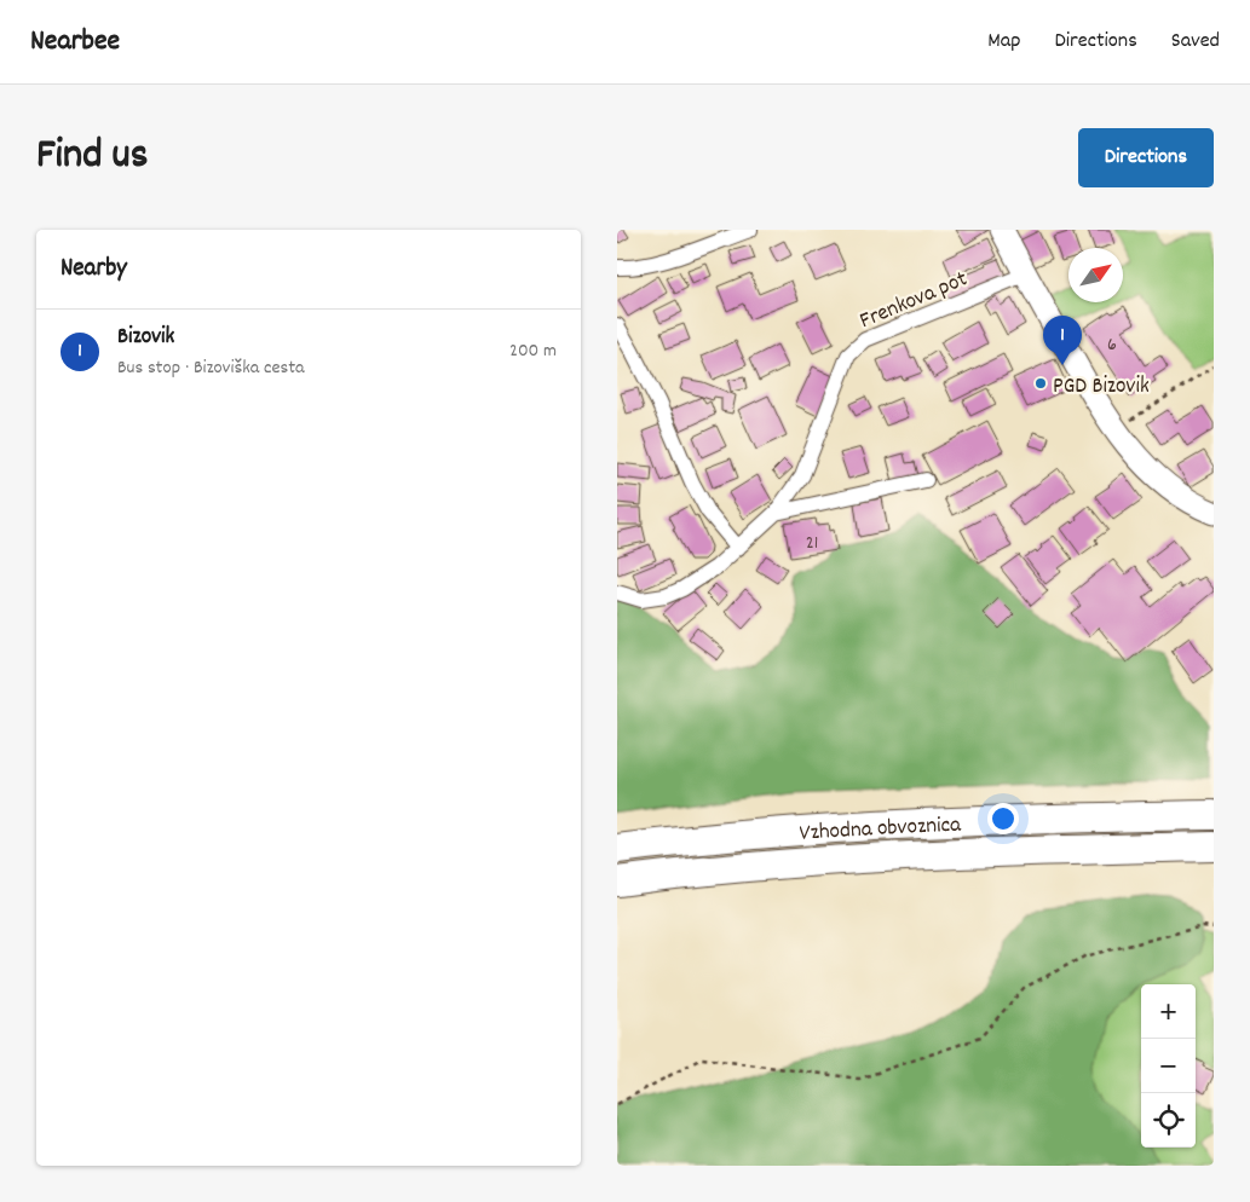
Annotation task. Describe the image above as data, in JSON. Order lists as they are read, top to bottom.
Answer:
{
  "streets": {
    "highway": ["Vzhodna obvoznica"],
    "street": ["Frenkova pot"]
  },
  "places": ["PGD Bizovik"],
  "house_numbers": ["6", "21"],
  "north": "top right",
  "page": {
    "header": "Nearbee",
    "nav": ["Map", "Directions", "Saved"],
    "title": "Find us",
    "buttons": "Directions",
    "heading": "Nearby",
    "list": [
      {
        "mark": "1",
        "name": "Bizovik",
        "note": "Bus stop · Bizoviška cesta",
        "value": "200 m"
      }
    ],
    "pins": "1",
    "map_buttons": ["+", "−"]
  }
}
